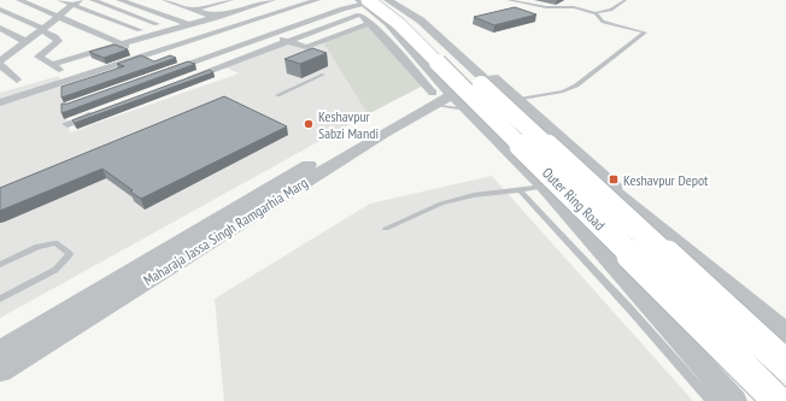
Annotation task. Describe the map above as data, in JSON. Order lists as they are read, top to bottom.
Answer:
{
  "streets": {
    "main road": ["Outer Ring Road"],
    "street": ["Maharaja Jassa Singh Ramgarhia Marg"]
  },
  "crossings": [
    ["Outer Ring Road", "Maharaja Jassa Singh Ramgarhia Marg"]
  ],
  "places": {
    "other": ["Keshavpur Sabzi Mandi"],
    "transit": ["Keshavpur Depot"]
  }
}
